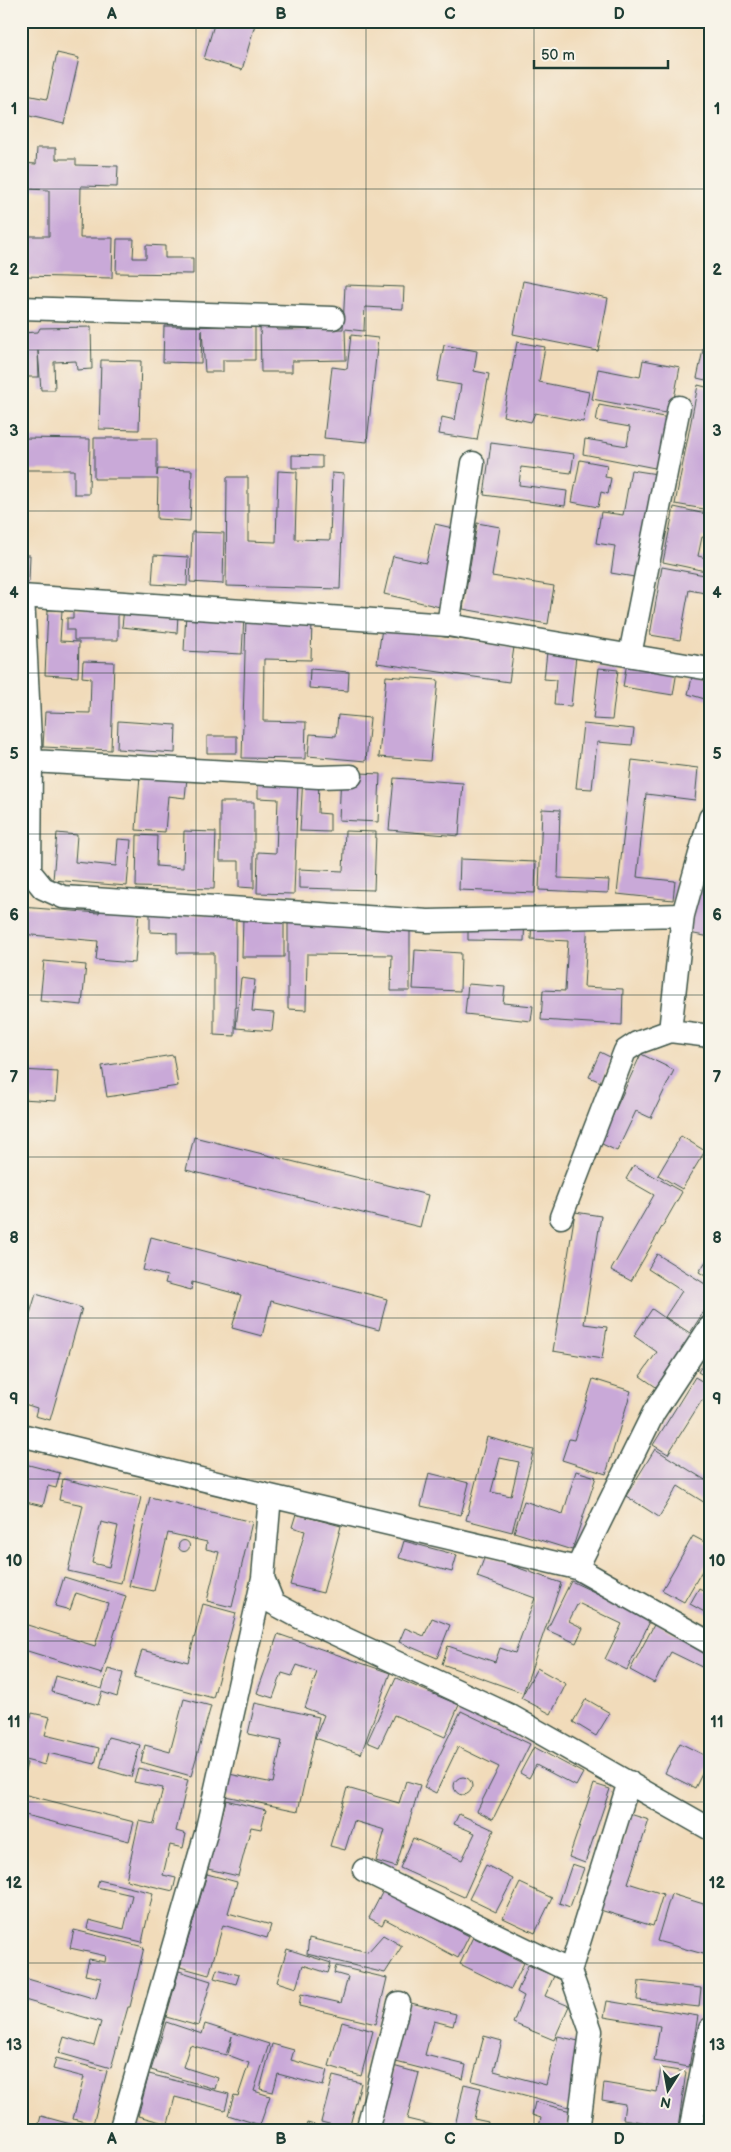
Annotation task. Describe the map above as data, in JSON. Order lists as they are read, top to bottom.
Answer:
{
  "scale_bar": "50 m",
  "north": "bottom",
  "grid": {
    "columns": [
      "A",
      "B",
      "C",
      "D"
    ],
    "rows": [
      "1",
      "2",
      "3",
      "4",
      "5",
      "6",
      "7",
      "8",
      "9",
      "10",
      "11",
      "12",
      "13"
    ]
  }
}
